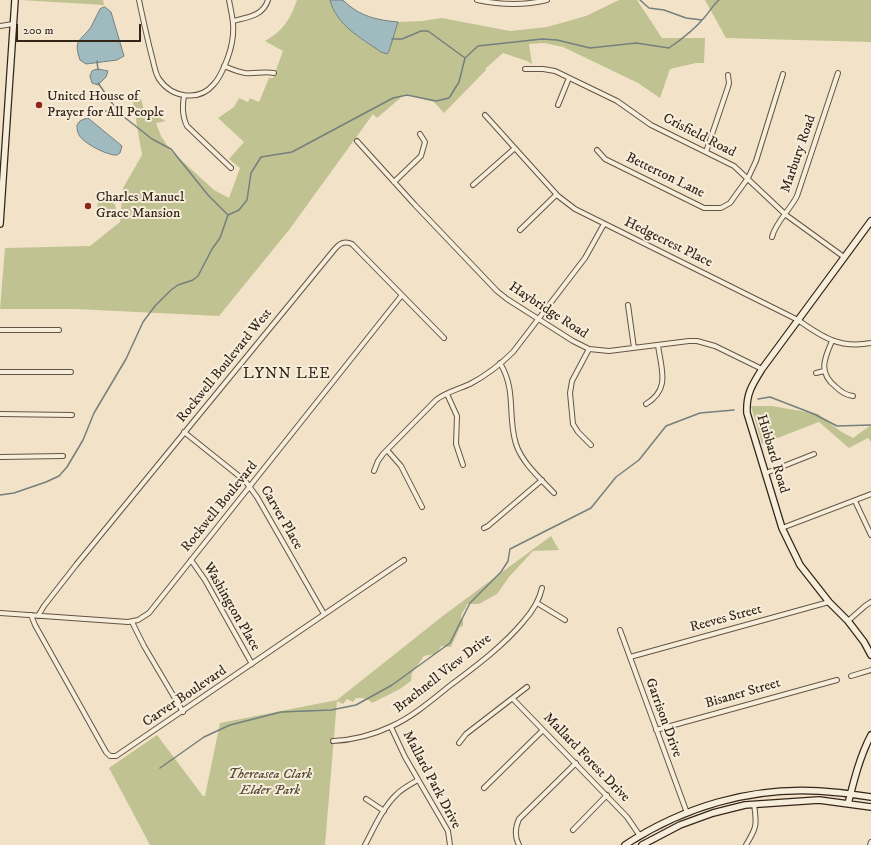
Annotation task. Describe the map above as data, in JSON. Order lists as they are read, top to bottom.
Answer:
{
  "streets": {
    "main road": ["Hubbard Road"],
    "street": [
      "Crisfield Road",
      "Marbury Road",
      "Betterton Lane",
      "Hedgecrest Place",
      "Haybridge Road",
      "Rockwell Boulevard West",
      "Rockwell Boulevard",
      "Carver Place",
      "Washington Place",
      "Reeves Street",
      "Brachnell View Drive",
      "Bisaner Street",
      "Carver Boulevard",
      "Garrison Drive",
      "Mallard Forest Drive",
      "Mallard Park Drive"
    ]
  },
  "crossings": [
    ["Crisfield Road", "Marbury Road"],
    ["Crisfield Road", "Betterton Lane"],
    ["Crisfield Road", "Hubbard Road"],
    ["Hedgecrest Place", "Hubbard Road"],
    ["Haybridge Road", "Hubbard Road"],
    ["Rockwell Boulevard West", "Rockwell Boulevard"],
    ["Rockwell Boulevard West", "Carver Place"],
    ["Hubbard Road", "Reeves Street"],
    ["Rockwell Boulevard", "Carver Place"],
    ["Rockwell Boulevard", "Washington Place"],
    ["Carver Place", "Carver Boulevard"],
    ["Washington Place", "Carver Boulevard"],
    ["Reeves Street", "Garrison Drive"],
    ["Brachnell View Drive", "Mallard Park Drive"],
    ["Bisaner Street", "Garrison Drive"]
  ],
  "districts": ["LYNN LEE"],
  "parks": ["Thereasea Clark Elder Park"],
  "places": ["United House of Prayer for All People", "Charles Manuel Grace Mansion"],
  "scale_bar": "200 m"
}
